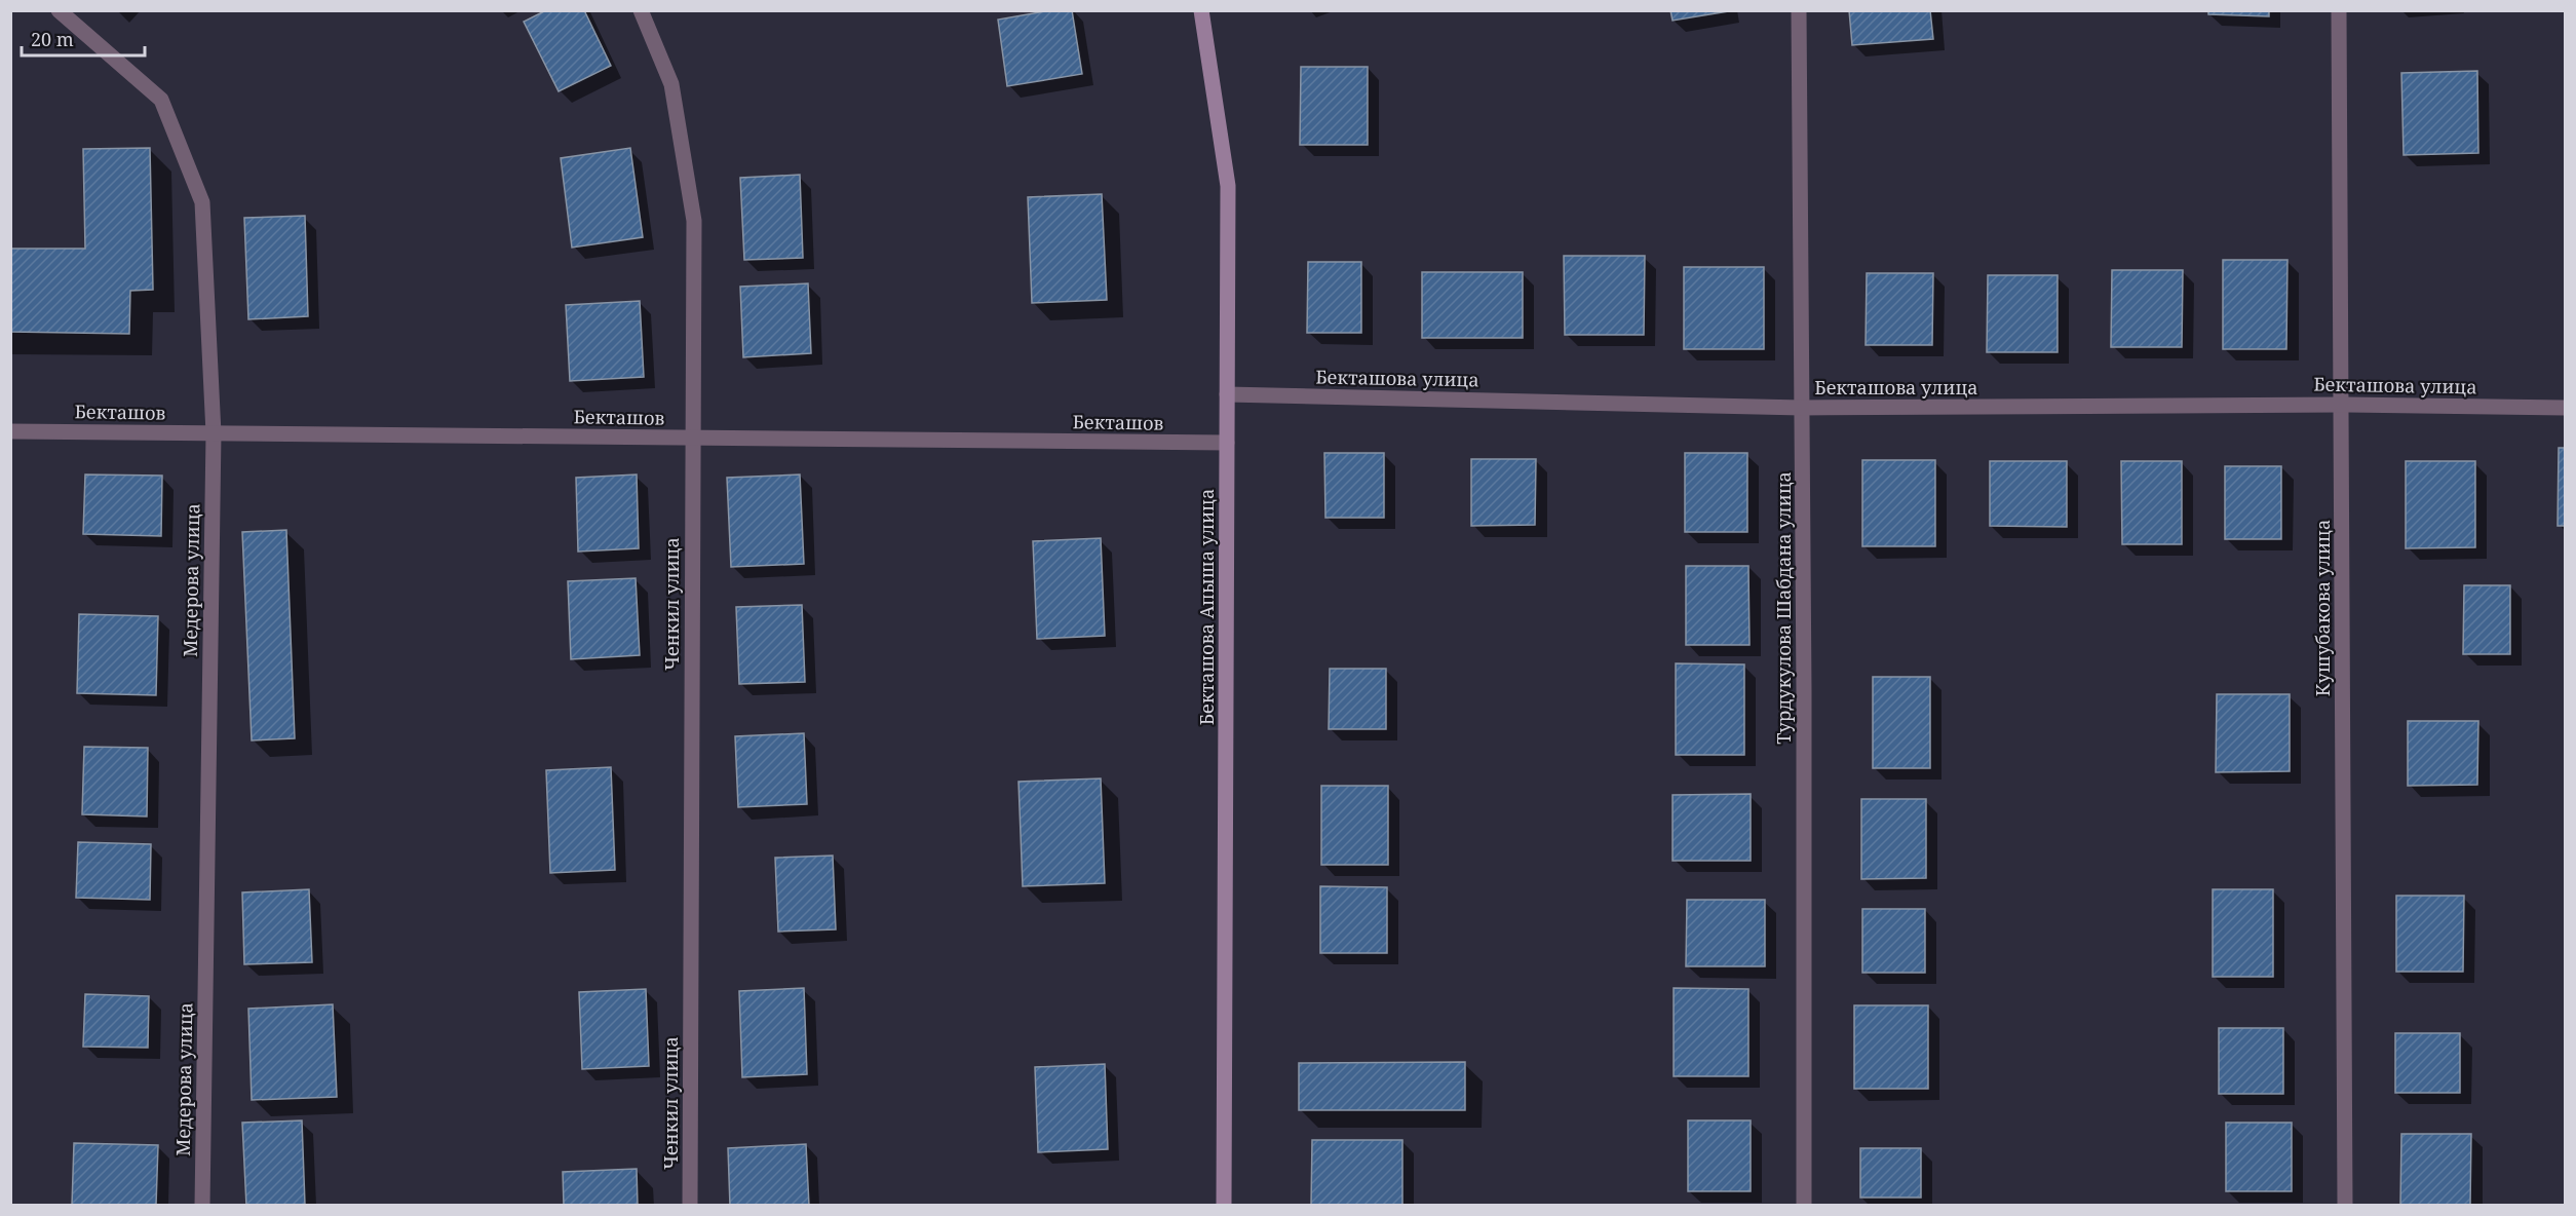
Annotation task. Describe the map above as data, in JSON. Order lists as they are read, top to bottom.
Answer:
{
  "streets": {
    "street": [
      "Бекташова улица",
      "Бекташов",
      "Медерова улица",
      "Ченкил улица",
      "Бекташова Апыша улица",
      "Турдукулова Шабдана улица",
      "Кушубакова улица"
    ]
  },
  "crossings": [
    ["Бекташова улица", "Бекташова Апыша улица"],
    ["Бекташова улица", "Турдукулова Шабдана улица"],
    ["Бекташова улица", "Кушубакова улица"],
    ["Бекташов", "Медерова улица"],
    ["Бекташов", "Ченкил улица"],
    ["Бекташов", "Бекташова Апыша улица"]
  ],
  "scale_bar": "20 m"
}
